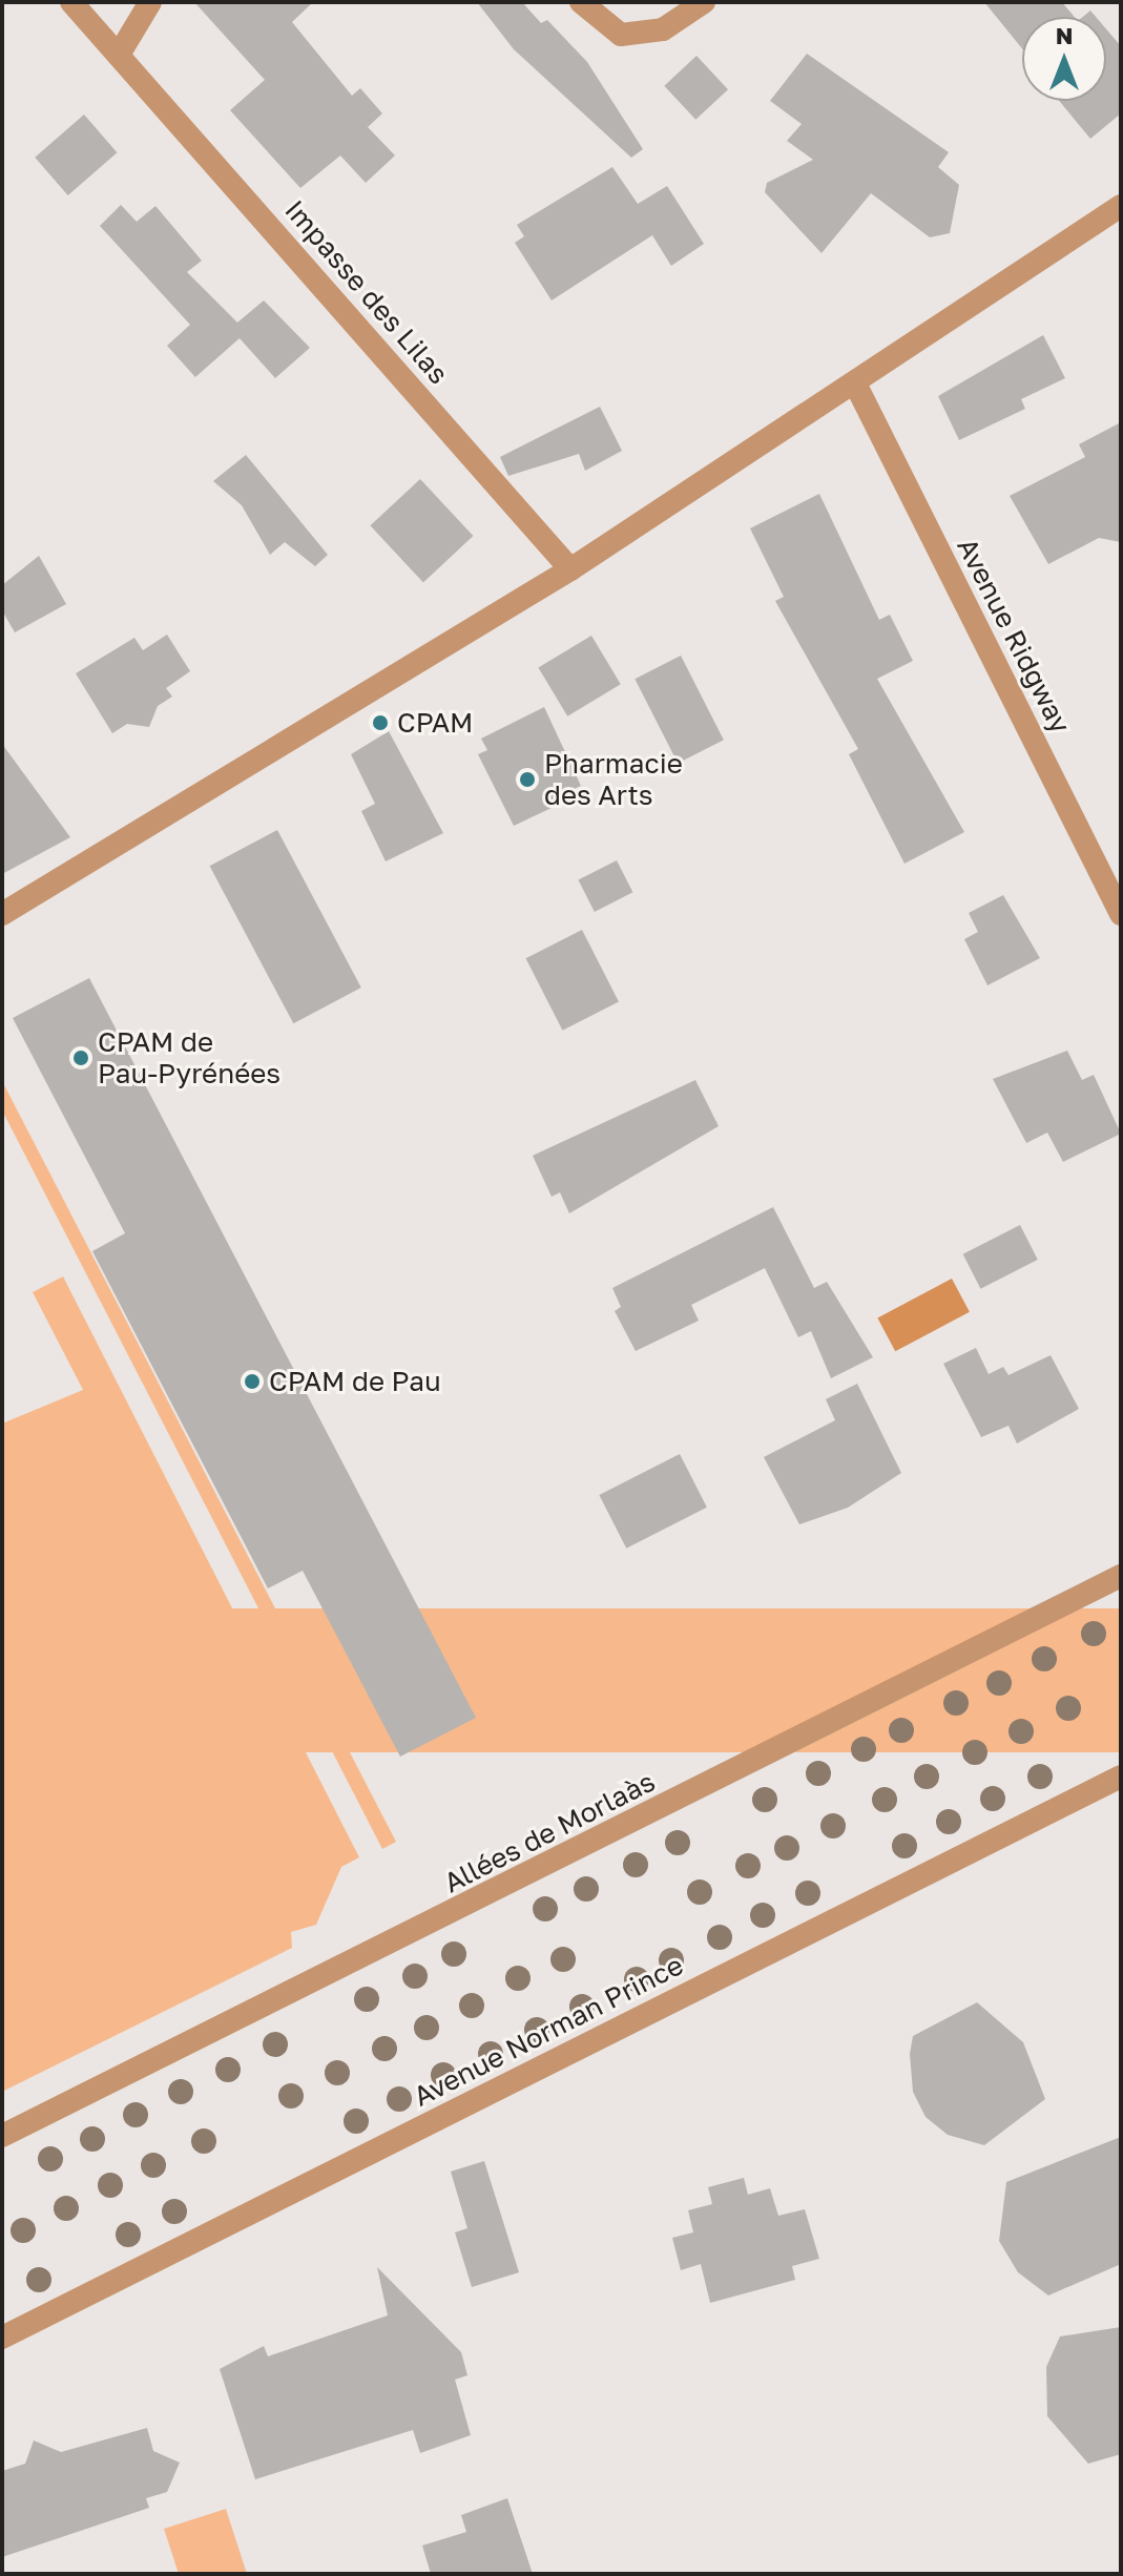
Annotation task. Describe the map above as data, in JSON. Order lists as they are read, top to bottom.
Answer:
{
  "streets": {
    "street": [
      "Impasse des Lilas",
      "Avenue Ridgway",
      "Allées de Morlaàs",
      "Avenue Norman Prince"
    ]
  },
  "places": [
    "CPAM",
    "Pharmacie des Arts",
    "CPAM de Pau-Pyrénées",
    "CPAM de Pau"
  ],
  "north": "top"
}
